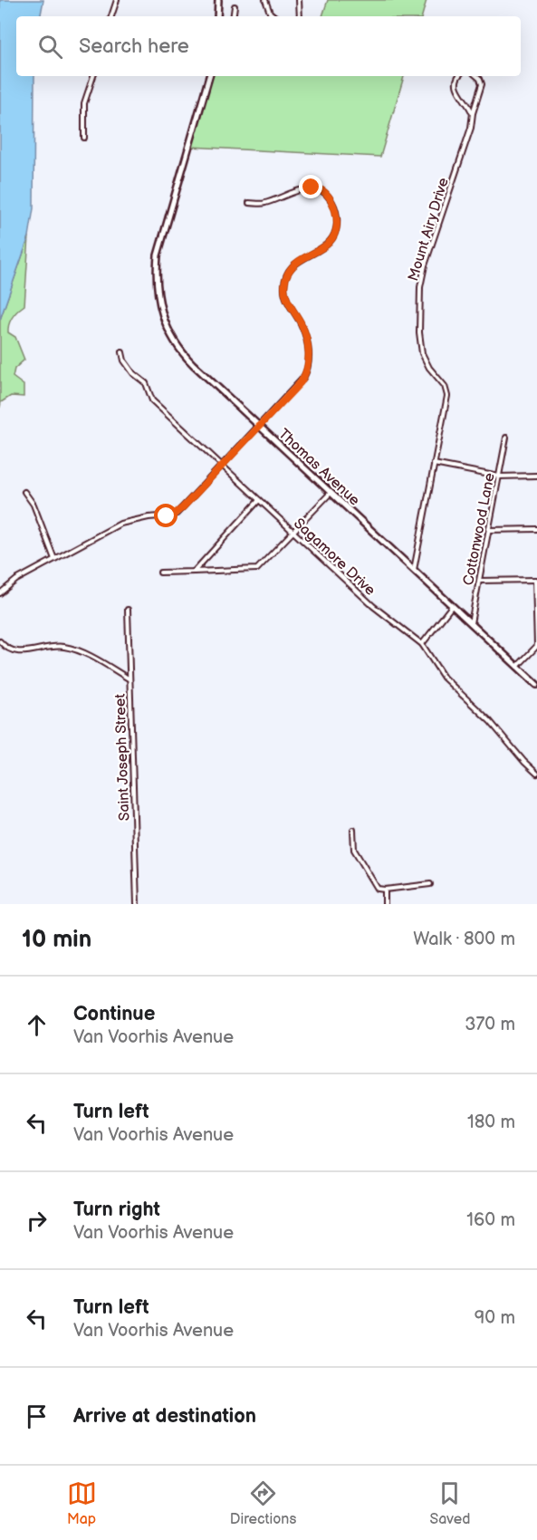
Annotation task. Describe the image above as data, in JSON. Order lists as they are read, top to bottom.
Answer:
{
  "streets": {
    "main road": ["Thomas Avenue"],
    "street": [
      "Mount Airy Drive",
      "Cottonwood Lane",
      "Sagamore Drive",
      "Saint Joseph Street"
    ]
  },
  "crossings": [
    ["Mount Airy Drive", "Thomas Avenue"],
    ["Thomas Avenue", "Cottonwood Lane"]
  ],
  "page": {
    "search": "Search here",
    "heading": ["10 min", "Walk · 800 m"],
    "list": [
      ["Continue", "Van Voorhis Avenue", "370 m"],
      ["Turn left", "Van Voorhis Avenue", "180 m"],
      ["Turn right", "Van Voorhis Avenue", "160 m"],
      ["Turn left", "Van Voorhis Avenue", "90 m"],
      "Arrive at destination"
    ],
    "nav": ["Map", "Directions", "Saved"]
  }
}
